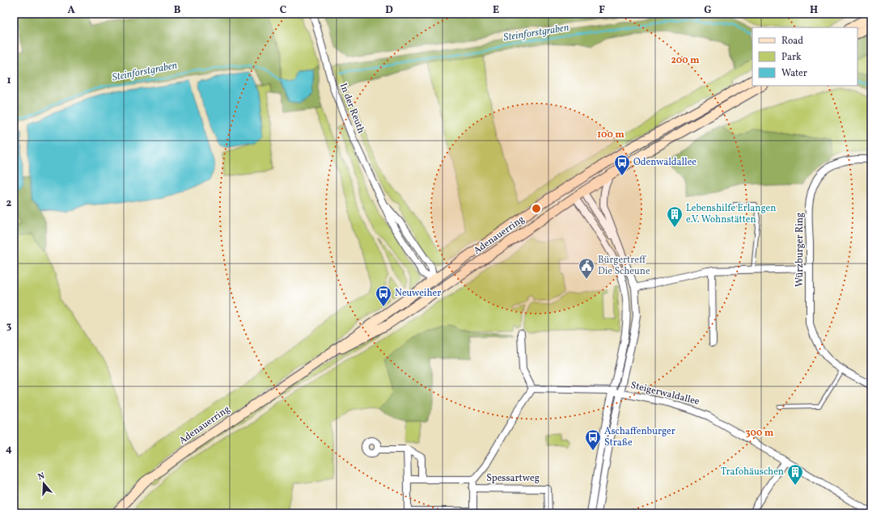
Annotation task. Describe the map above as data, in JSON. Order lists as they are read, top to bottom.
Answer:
{
  "streets": {
    "main road": ["Adenauerring"],
    "street": [
      "In der Reuth",
      "Würzburger Ring",
      "Steigerwaldallee",
      "Spessartweg"
    ]
  },
  "crossings": [
    ["In der Reuth", "Adenauerring"]
  ],
  "water": ["Steinforstgraben"],
  "places": {
    "bus stop": ["Odenwaldallee", "Neuweiher", "Aschaffenburger Straße"],
    "building": ["Lebenshilfe Erlangen e.V. Wohnstätten", "Trafohäuschen"],
    "public building": ["Bürgertreff Die Scheune"]
  },
  "legend": ["Road", "Park", "Water"],
  "north": "top",
  "grid": {
    "columns": [
      "A",
      "B",
      "C",
      "D",
      "E",
      "F",
      "G",
      "H"
    ],
    "rows": [
      "1",
      "2",
      "3",
      "4"
    ]
  },
  "rings": ["200 m", "100 m", "300 m"]
}
